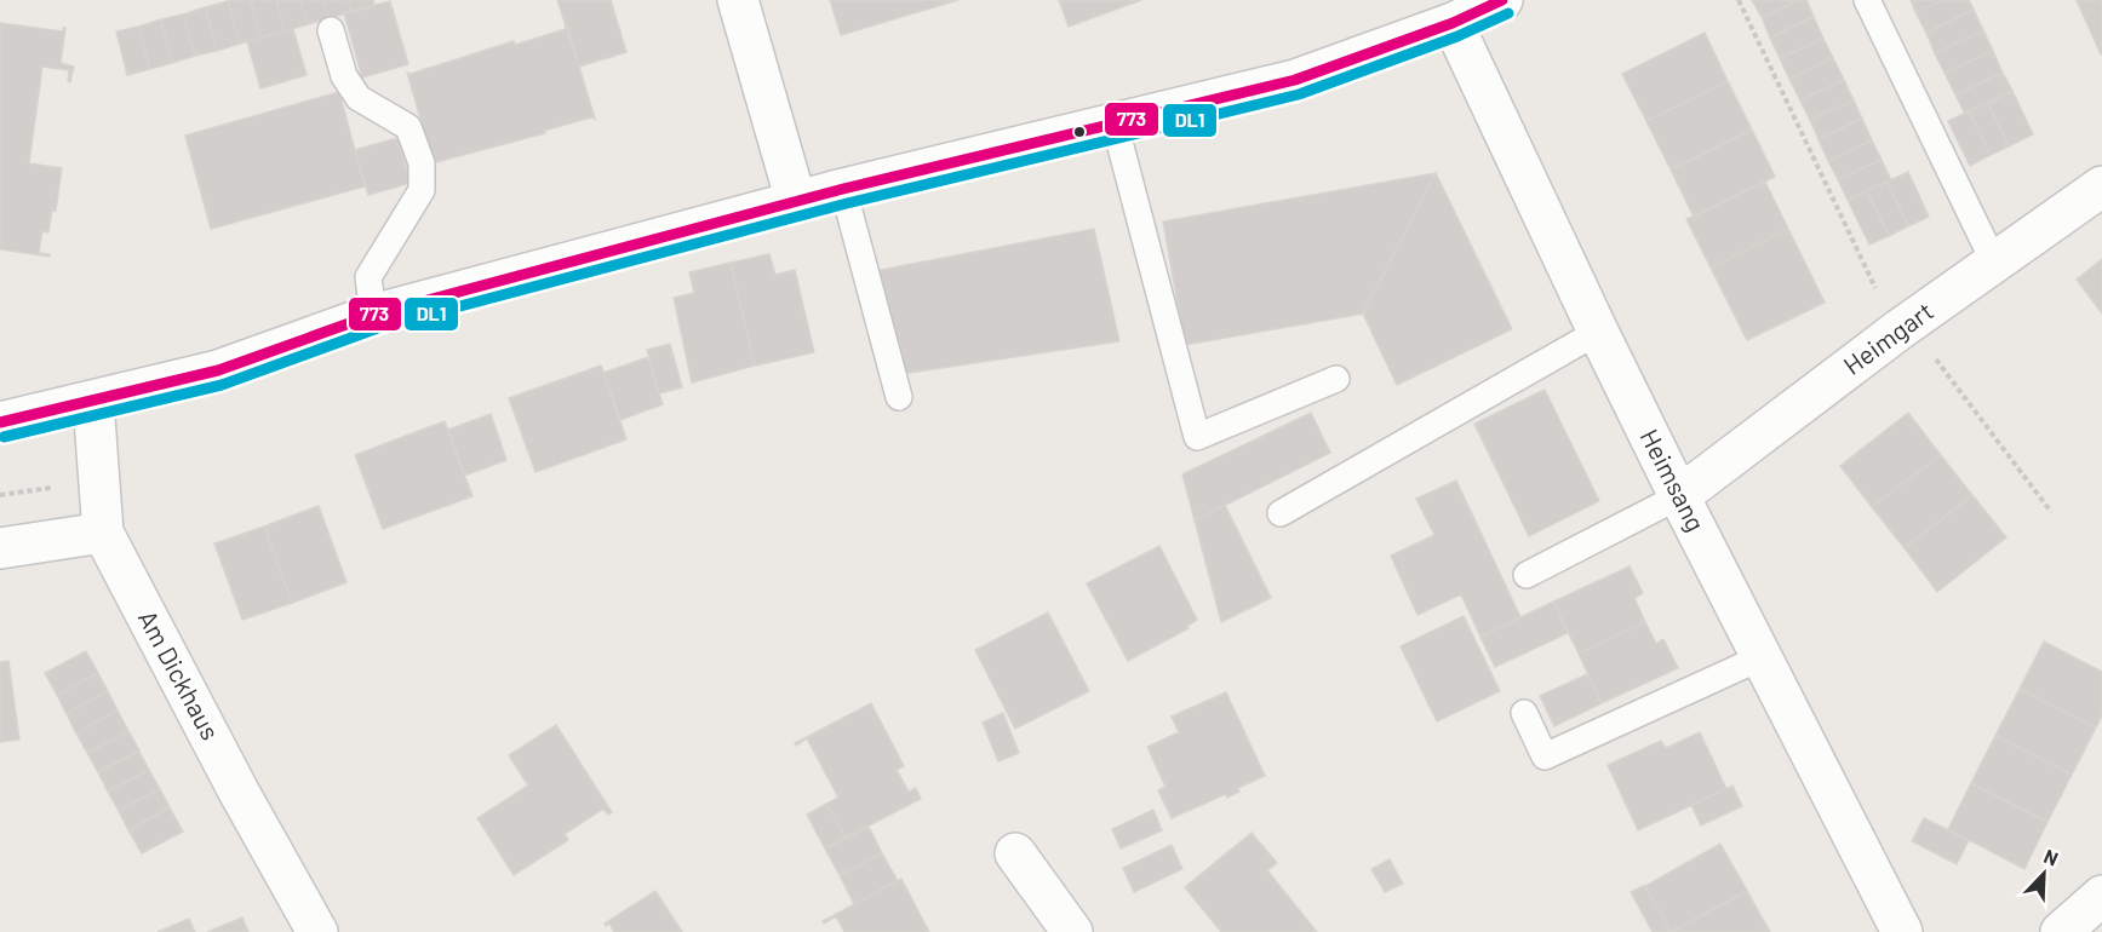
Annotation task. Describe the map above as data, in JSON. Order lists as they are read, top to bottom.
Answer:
{
  "streets": {
    "street": ["Heimgart", "Heimsang", "Am Dickhaus"]
  },
  "crossings": [
    ["Heimgart", "Heimsang"]
  ],
  "lines": ["transit line 773", "transit line DL1"],
  "north": "top right"
}
